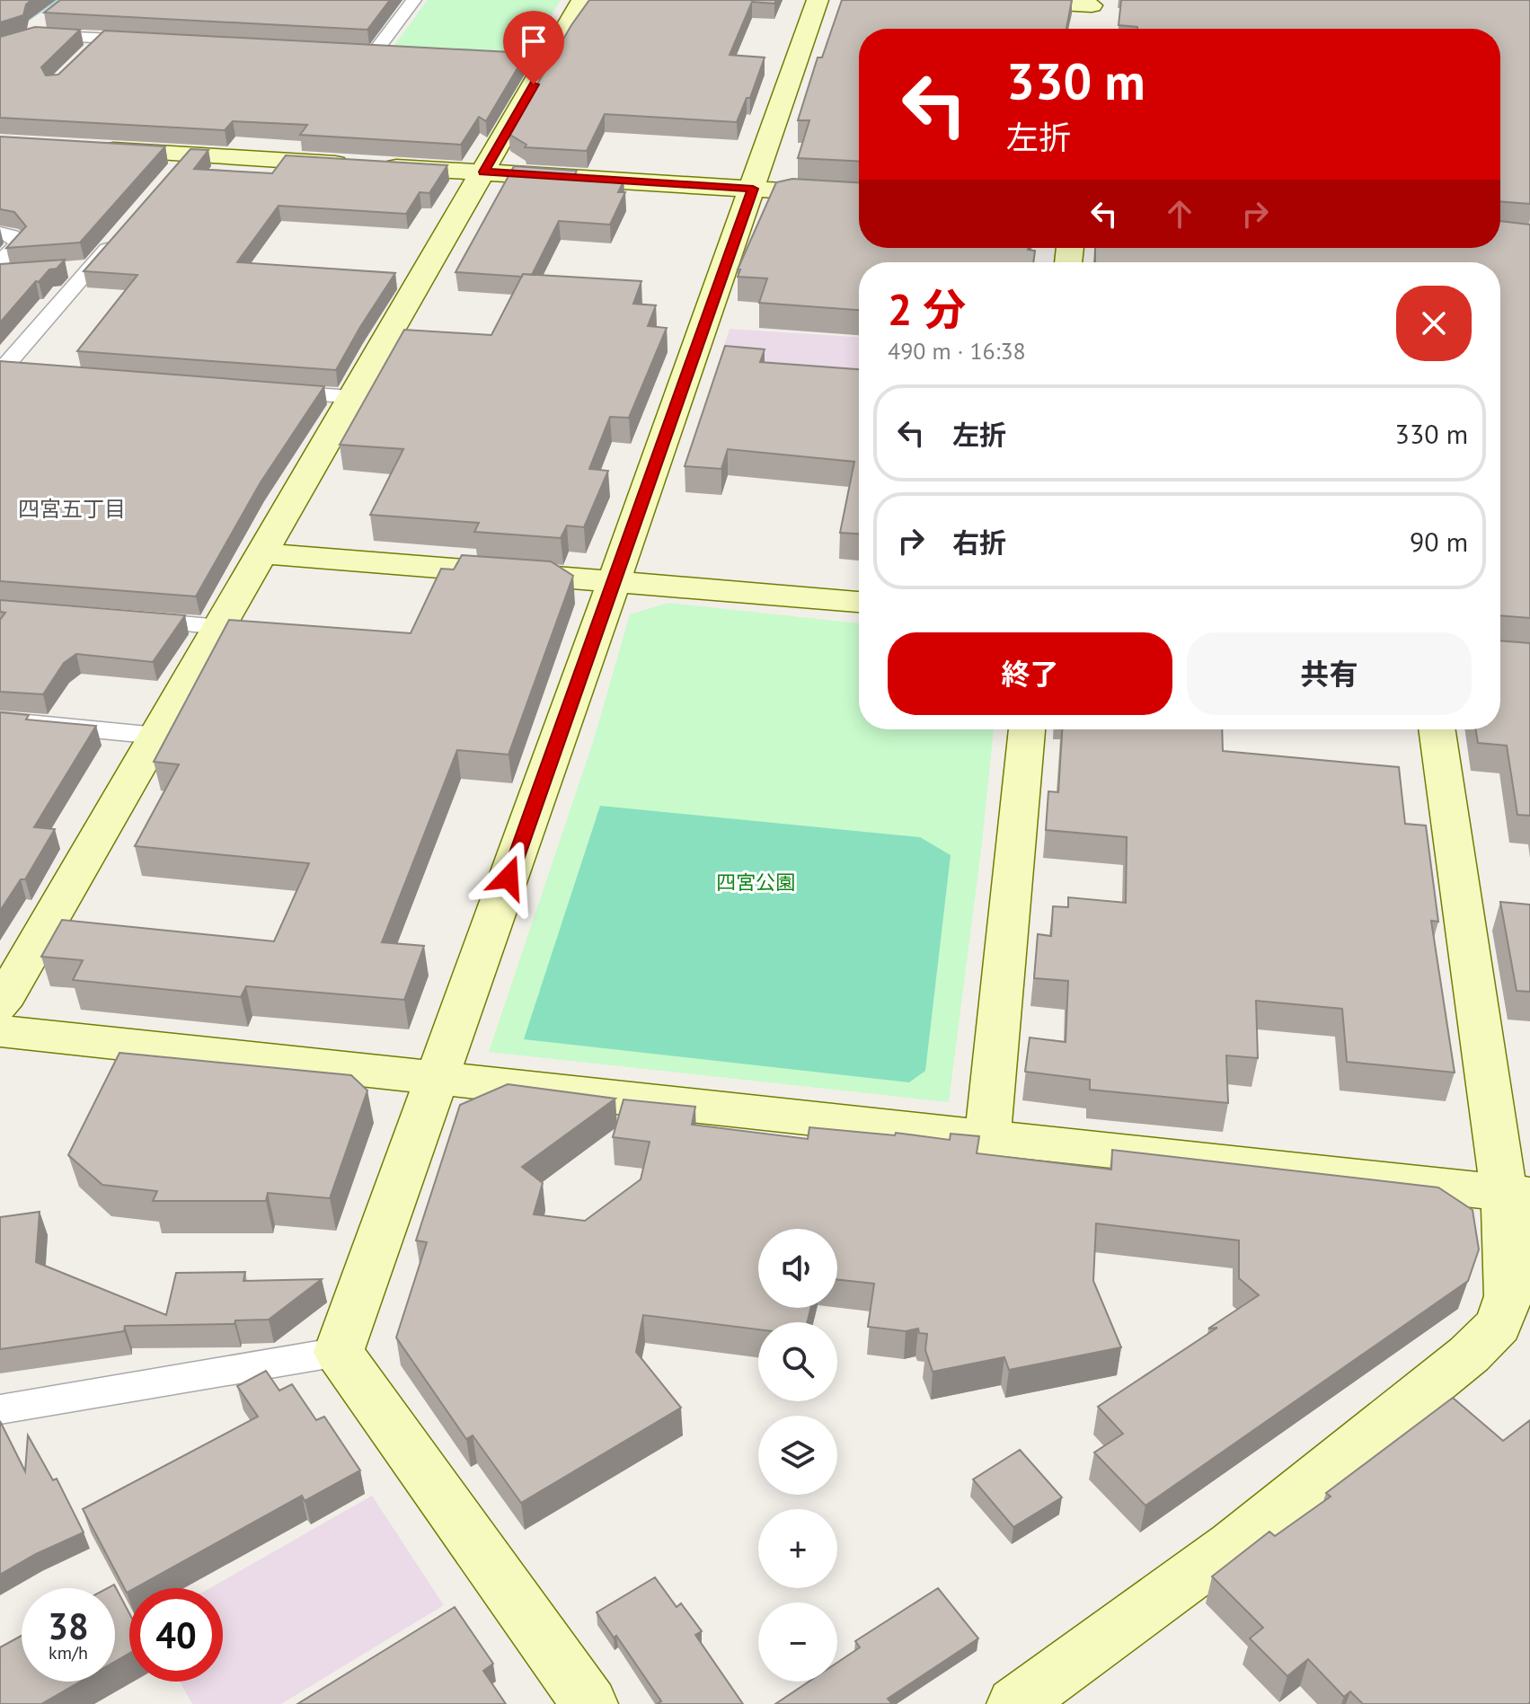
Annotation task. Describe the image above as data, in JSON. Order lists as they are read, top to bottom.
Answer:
{
  "districts": ["四宮五丁目"],
  "parks": ["四宮公園"],
  "page": {
    "turn": ["330 m", "左折"],
    "heading": ["2 分", "490 m · 16:38"],
    "list": [
      {
        "name": "左折",
        "value": "330 m"
      },
      {
        "name": "右折",
        "value": "90 m"
      }
    ],
    "buttons": ["終了", "共有"],
    "map_buttons": ["+", "−"],
    "speed": "38 km/h",
    "limit": "40"
  }
}
